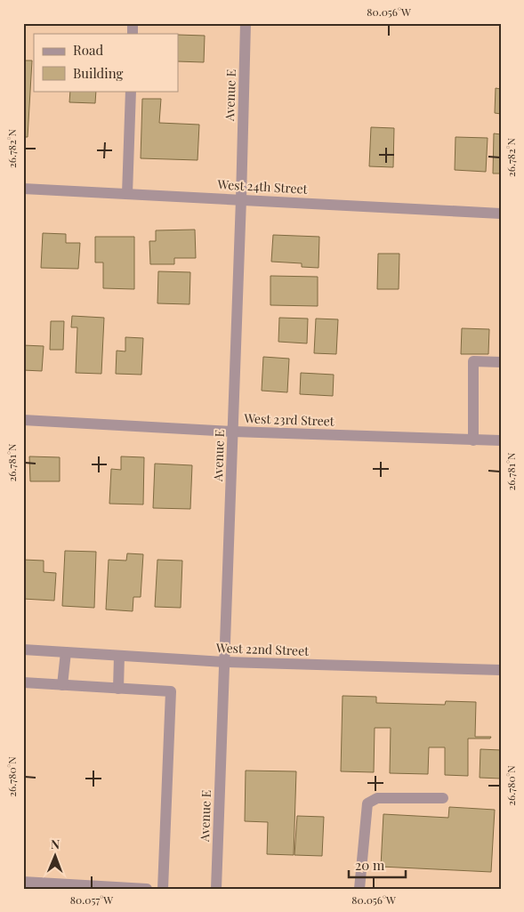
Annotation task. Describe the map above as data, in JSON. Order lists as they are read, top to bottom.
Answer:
{
  "streets": {
    "street": [
      "Avenue E",
      "West 24th Street",
      "West 23rd Street",
      "West 22nd Street"
    ]
  },
  "crossings": [
    ["Avenue E", "West 24th Street"],
    ["Avenue E", "West 23rd Street"],
    ["Avenue E", "West 22nd Street"]
  ],
  "legend": ["Road", "Building"],
  "scale_bar": "20 m",
  "north": "top",
  "coordinates": [
    "80.056°W",
    "26.782°N",
    "26.781°N",
    "26.780°N",
    "80.057°W"
  ]
}
